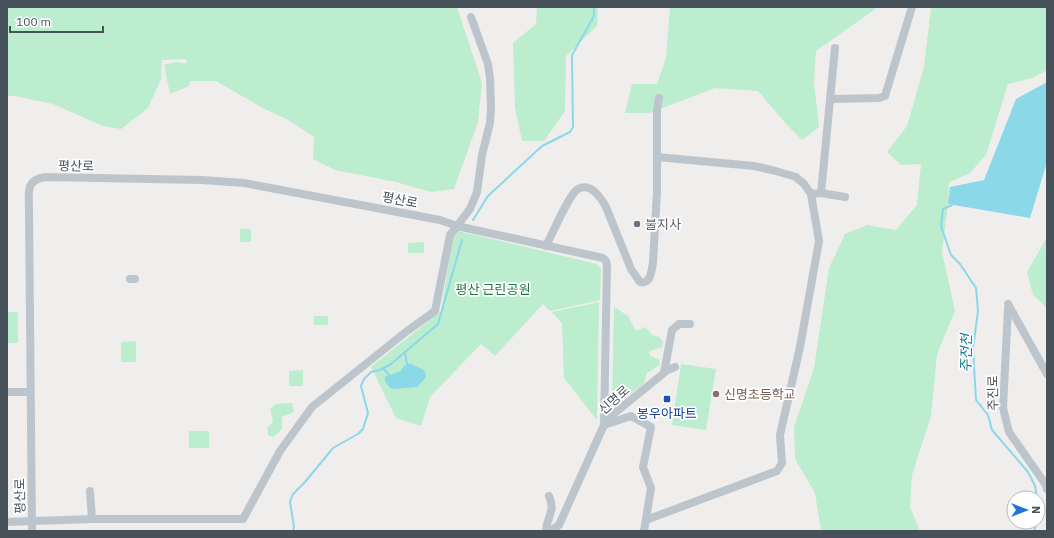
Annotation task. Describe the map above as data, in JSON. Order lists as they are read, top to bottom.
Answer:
{
  "streets": {
    "street": ["평산로", "주진로", "신명로"]
  },
  "water": ["주전천"],
  "parks": ["평산 근린공원"],
  "places": {
    "other": ["불지사", "신명초등학교"],
    "transit": ["봉우아파트"]
  },
  "scale_bar": "100 m",
  "north": "right"
}
